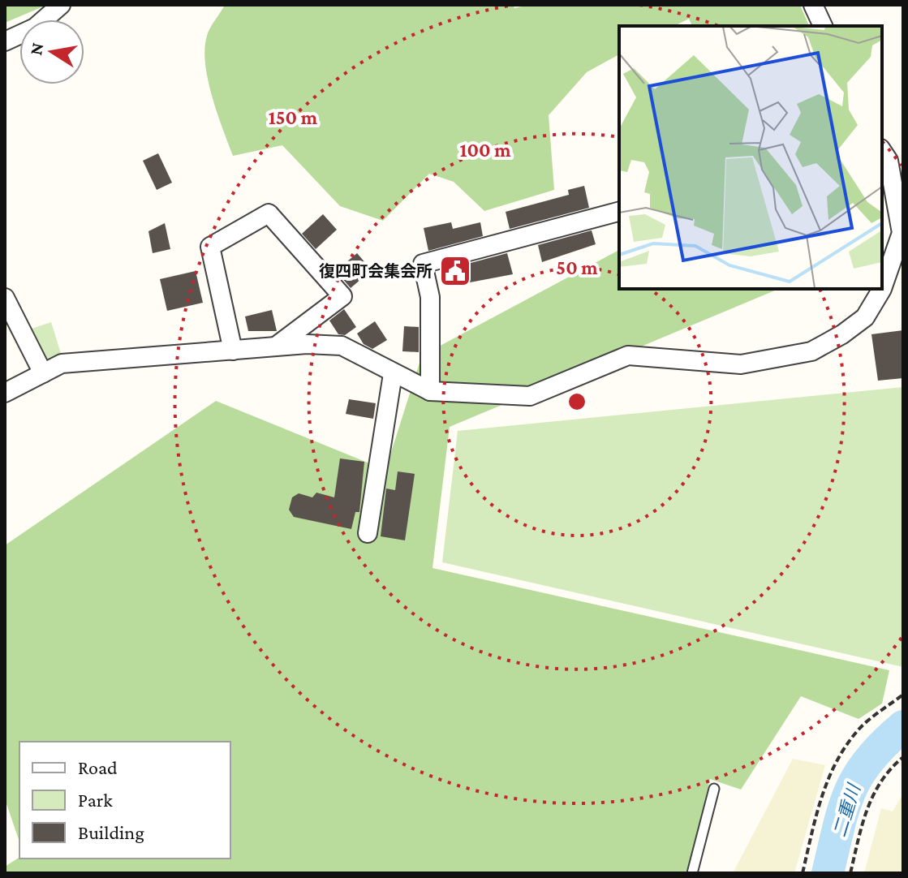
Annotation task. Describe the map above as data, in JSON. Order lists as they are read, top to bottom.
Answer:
{
  "water": ["二重川"],
  "places": {
    "public building": ["復四町会集会所"]
  },
  "legend": ["Road", "Park", "Building"],
  "north": "left",
  "rings": ["150 m", "100 m", "50 m"]
}
